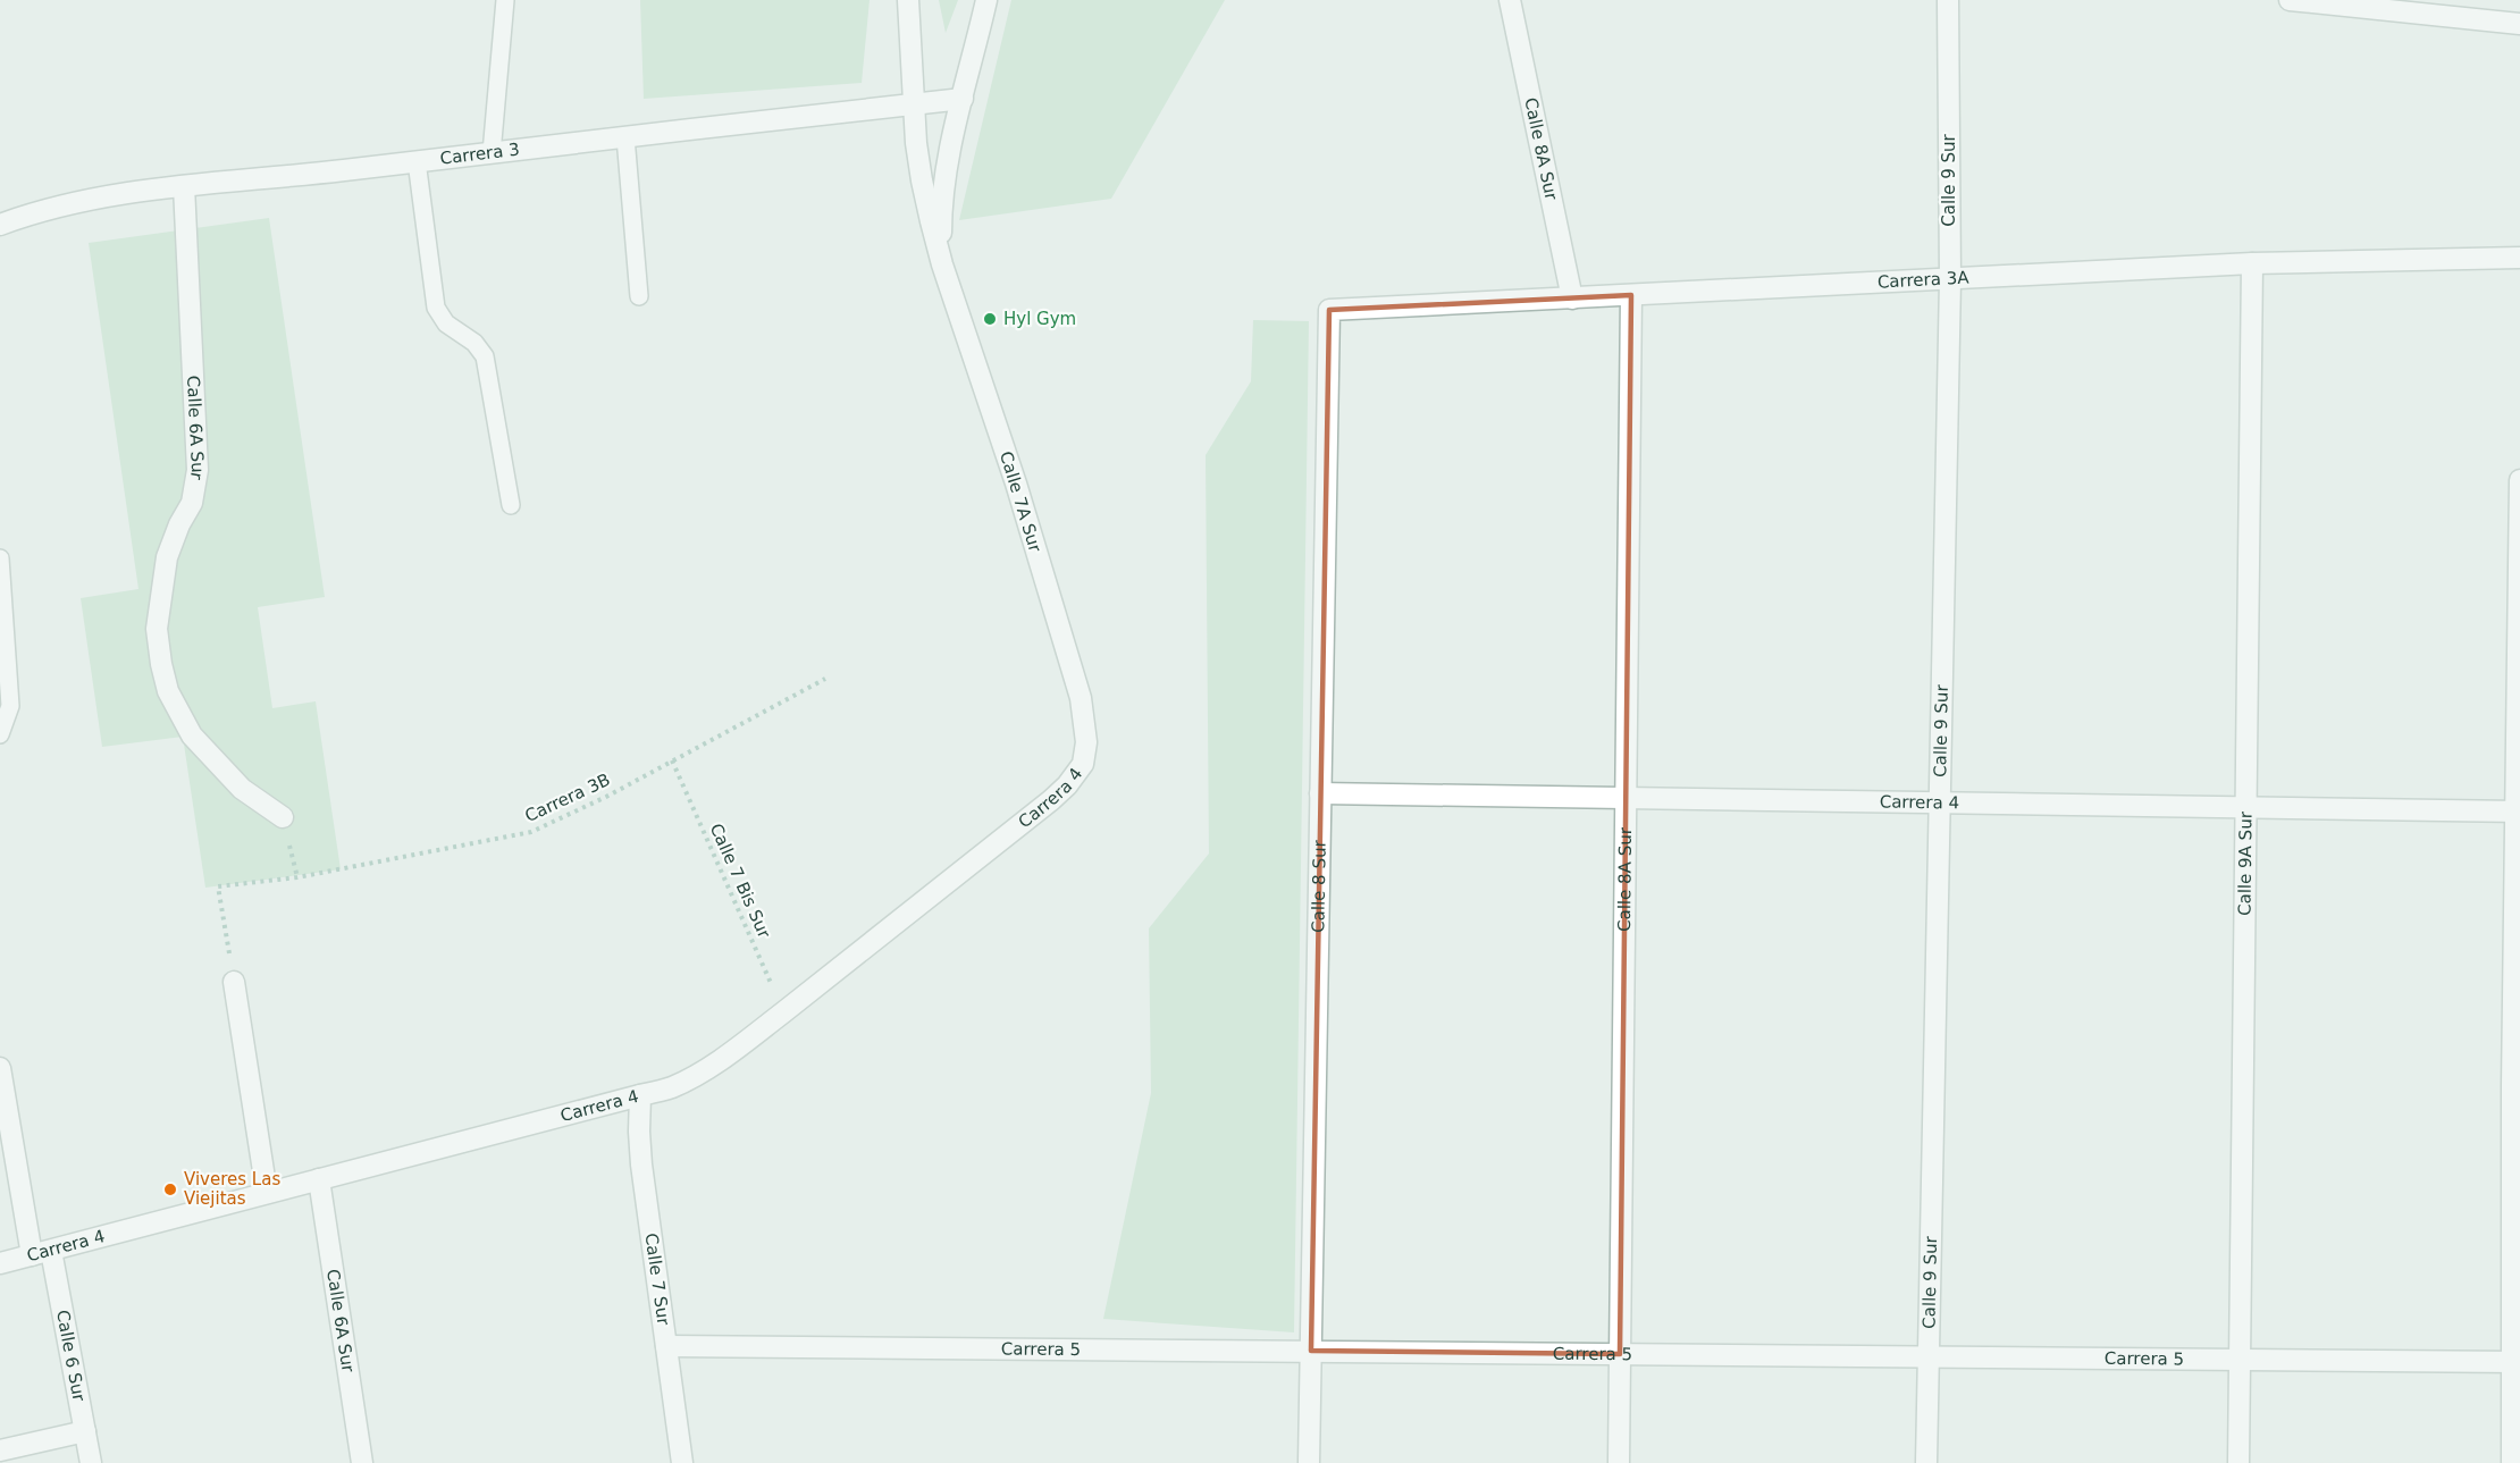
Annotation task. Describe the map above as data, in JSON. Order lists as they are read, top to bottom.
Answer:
{
  "streets": {
    "street": [
      "Calle 8A Sur",
      "Carrera 3",
      "Calle 9 Sur",
      "Carrera 3A",
      "Calle 6A Sur",
      "Calle 7A Sur",
      "Carrera 4",
      "Calle 9A Sur",
      "Calle 8 Sur",
      "Calle 7 Sur",
      "Carrera 5",
      "Calle 6 Sur"
    ],
    "path": ["Carrera 3B", "Calle 7 Bis Sur"]
  },
  "crossings": [
    ["Calle 8A Sur", "Carrera 3A"],
    ["Calle 8A Sur", "Carrera 4"],
    ["Calle 8A Sur", "Carrera 5"],
    ["Carrera 3", "Calle 6A Sur"],
    ["Carrera 3", "Calle 7A Sur"],
    ["Calle 9 Sur", "Carrera 3A"],
    ["Calle 9 Sur", "Carrera 4"],
    ["Calle 9 Sur", "Carrera 5"],
    ["Carrera 3A", "Calle 9A Sur"],
    ["Carrera 3A", "Calle 8 Sur"],
    ["Calle 6A Sur", "Carrera 4"],
    ["Calle 7A Sur", "Carrera 4"],
    ["Carrera 4", "Calle 9A Sur"],
    ["Carrera 4", "Calle 7 Bis Sur"],
    ["Carrera 4", "Calle 8 Sur"],
    ["Carrera 4", "Calle 7 Sur"],
    ["Carrera 4", "Calle 6 Sur"],
    ["Carrera 3B", "Calle 7 Bis Sur"],
    ["Calle 9A Sur", "Carrera 5"],
    ["Calle 8 Sur", "Carrera 5"],
    ["Calle 7 Sur", "Carrera 5"]
  ],
  "places": ["Hyl Gym", "Viveres Las Viejitas"]
}
